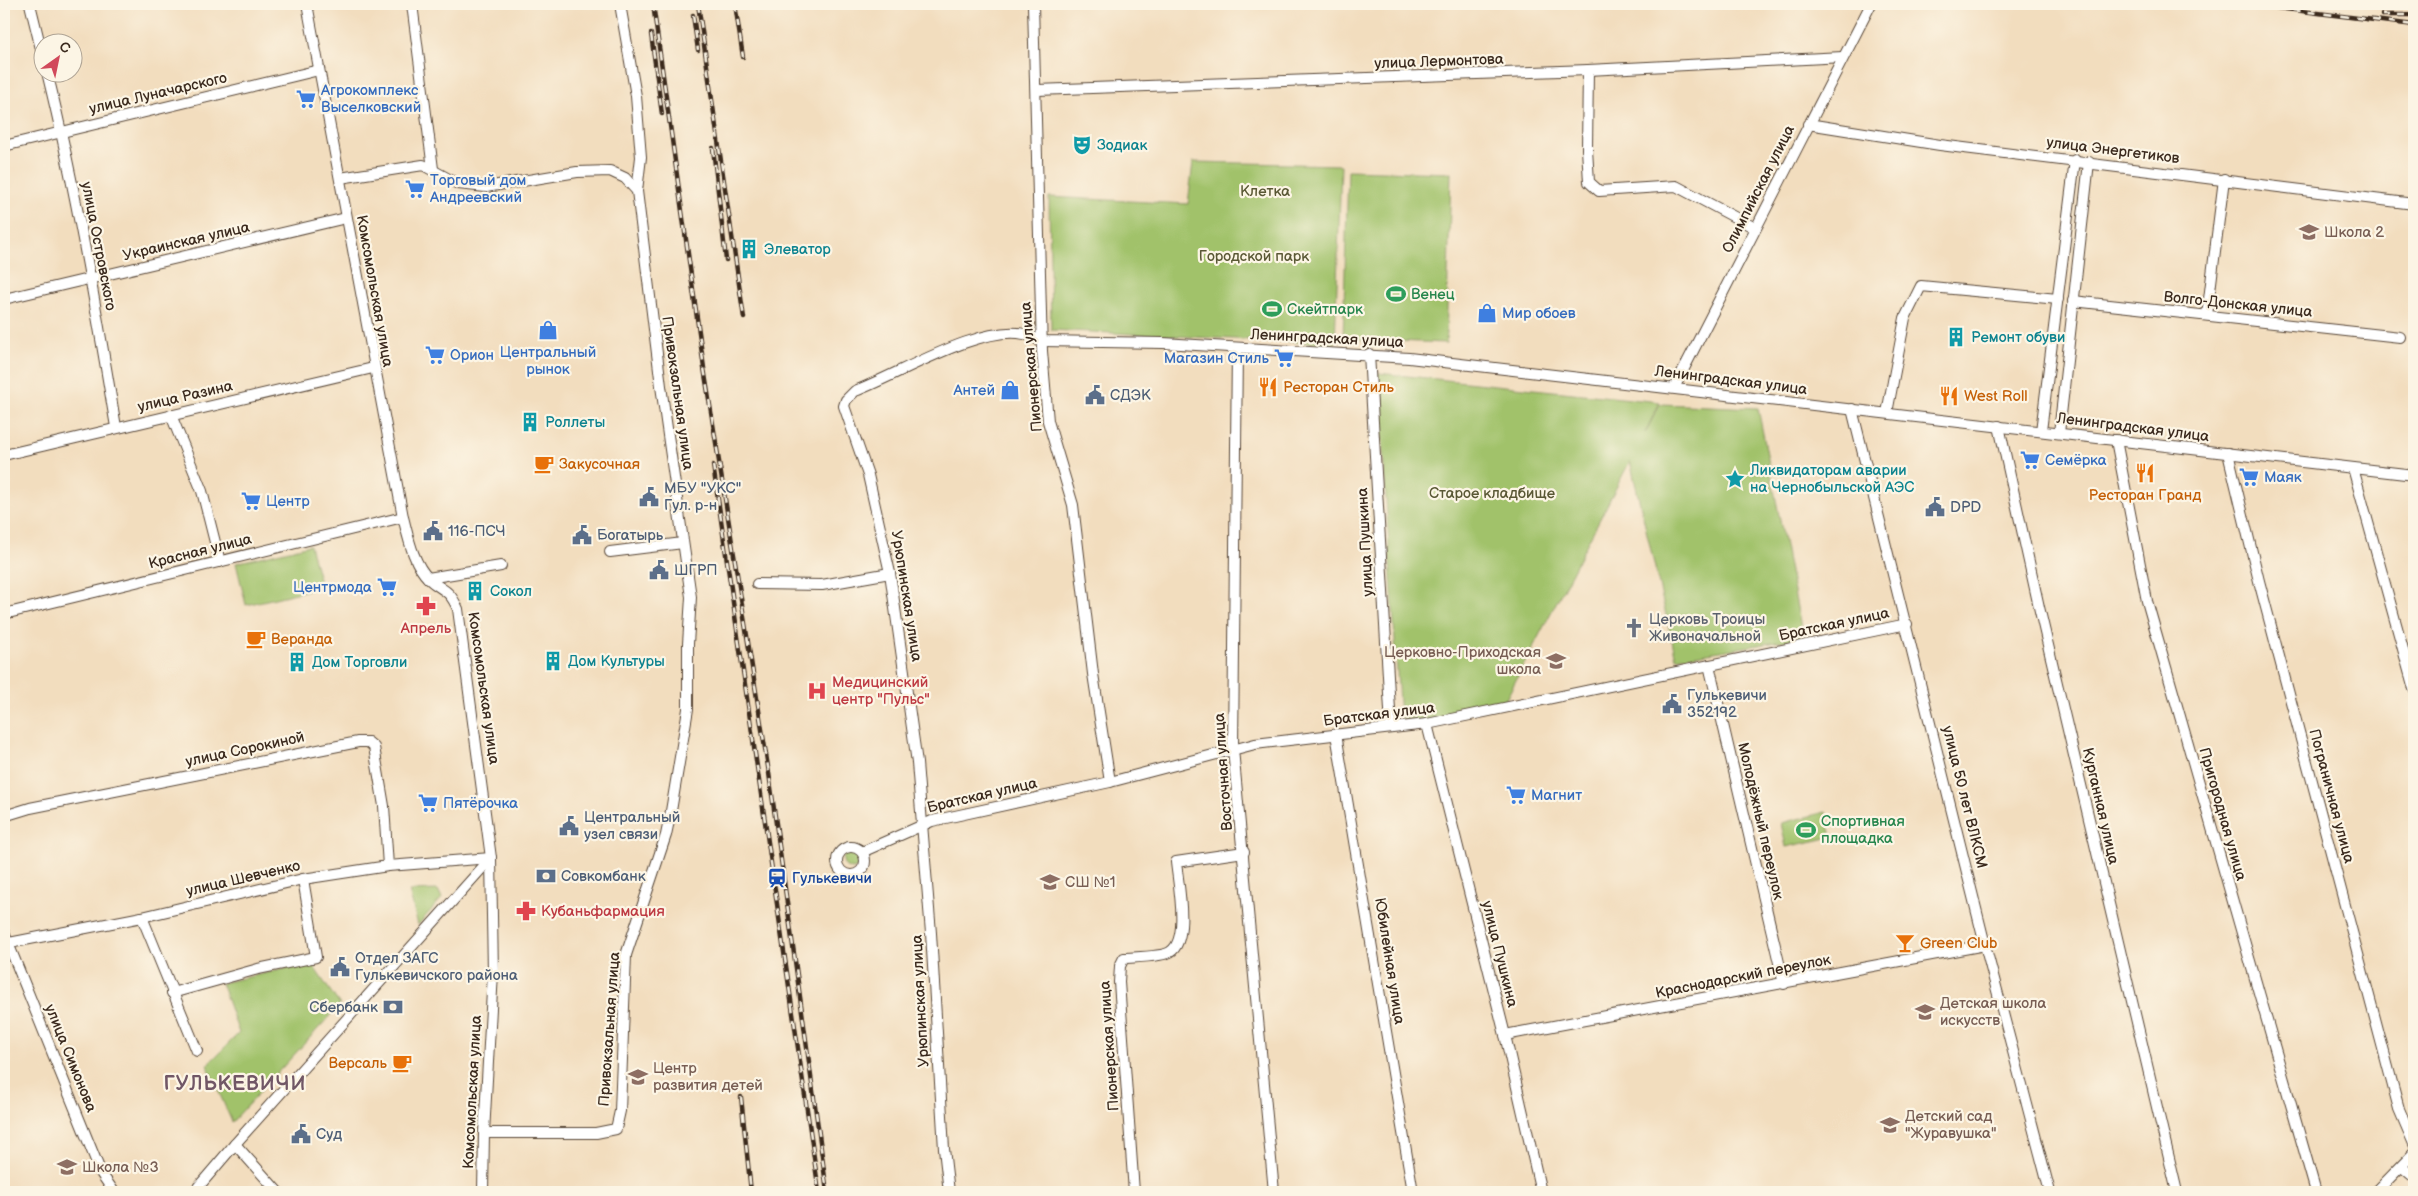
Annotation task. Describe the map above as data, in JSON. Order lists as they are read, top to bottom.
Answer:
{
  "streets": {
    "street": [
      "улица Лермонтова",
      "улица Луначарского",
      "улица Энергетиков",
      "Олимпийская улица",
      "Украинская улица",
      "улица Островского",
      "Комсомольская улица",
      "Волго-Донская улица",
      "Ленинградская улица",
      "Пионерская улица",
      "Привокзальная улица",
      "улица Разина",
      "улица Пушкина",
      "Красная улица",
      "Урюпинская улица",
      "Братская улица",
      "улица Сорокиной",
      "Восточная улица",
      "Пограничная улица",
      "улица 50 лет ВЛКСМ",
      "Курганная улица",
      "Пригородная улица",
      "Молодёжный переулок",
      "улица Шевченко",
      "Юбилейная улица",
      "Краснодарский переулок",
      "улица Симонова"
    ]
  },
  "crossings": [
    ["улица Лермонтова", "Олимпийская улица"],
    ["улица Лермонтова", "Пионерская улица"],
    ["улица Луначарского", "улица Островского"],
    ["улица Луначарского", "Комсомольская улица"],
    ["улица Энергетиков", "Олимпийская улица"],
    ["Олимпийская улица", "Ленинградская улица"],
    ["Украинская улица", "улица Островского"],
    ["Украинская улица", "Комсомольская улица"],
    ["улица Островского", "улица Разина"],
    ["Комсомольская улица", "Привокзальная улица"],
    ["Комсомольская улица", "улица Разина"],
    ["Комсомольская улица", "Красная улица"],
    ["Комсомольская улица", "улица Шевченко"],
    ["Ленинградская улица", "Пионерская улица"],
    ["Ленинградская улица", "улица Пушкина"],
    ["Ленинградская улица", "Урюпинская улица"],
    ["Ленинградская улица", "Восточная улица"],
    ["Ленинградская улица", "Пограничная улица"],
    ["Ленинградская улица", "улица 50 лет ВЛКСМ"],
    ["Ленинградская улица", "Курганная улица"],
    ["Ленинградская улица", "Пригородная улица"],
    ["Пионерская улица", "Урюпинская улица"],
    ["Пионерская улица", "Братская улица"],
    ["Пионерская улица", "Восточная улица"],
    ["улица Пушкина", "Братская улица"],
    ["улица Пушкина", "Краснодарский переулок"],
    ["Урюпинская улица", "Братская улица"],
    ["Братская улица", "Восточная улица"],
    ["Братская улица", "улица 50 лет ВЛКСМ"],
    ["Братская улица", "Молодёжный переулок"],
    ["Братская улица", "Юбилейная улица"],
    ["улица Сорокиной", "улица Шевченко"],
    ["улица 50 лет ВЛКСМ", "Краснодарский переулок"],
    ["Молодёжный переулок", "Краснодарский переулок"],
    ["улица Шевченко", "улица Симонова"]
  ],
  "districts": ["ГУЛЬКЕВИЧИ"],
  "parks": ["Клетка", "Городской парк", "Старое кладбище"],
  "places": {
    "supermarket": [
      "Агрокомплекс Выселковский",
      "Торговый дом Андреевский",
      "Орион",
      "Магазин Стиль",
      "Семёрка",
      "Маяк",
      "Центр",
      "Центрмода",
      "Магнит",
      "Пятёрочка"
    ],
    "theatre": ["Зодиак"],
    "school or university": [
      "Школа 2",
      "Церковно-Приходская школа",
      "СШ №1",
      "Детская школа искусств",
      "Центр развития детей",
      "Детский сад \"Журавушка\"",
      "Школа №3"
    ],
    "building": [
      "Элеватор",
      "Ремонт обуви",
      "Роллеты",
      "Сокол",
      "Дом Культуры",
      "Дом Торговли"
    ],
    "sports": ["Венец", "Скейтпарк", "Спортивная площадка"],
    "shop": ["Мир обоев", "Центральный рынок", "Антей"],
    "restaurant": ["Ресторан Стиль", "West Roll", "Ресторан Гранд"],
    "public building": [
      "СДЭК",
      "МБУ \"УКС\" Гул. р-н",
      "DPD",
      "116-ПСЧ",
      "Богатырь",
      "ШГРП",
      "Гулькевичи 352192",
      "Центральный узел связи",
      "Отдел ЗАГС Гулькевичского района",
      "Суд"
    ],
    "cafe": ["Закусочная", "Веранда", "Версаль"],
    "place": ["Ликвидаторам аварии на Чернобыльской АЭС"],
    "pharmacy": ["Апрель", "Кубаньфармация"],
    "church": ["Церковь Троицы Живоначальной"],
    "hospital": ["Медицинский центр \"Пульс\""],
    "bank": ["Совкомбанк", "Сбербанк"],
    "station": ["Гулькевичи"],
    "bar": ["Green Club"]
  },
  "north": "top right"
}
